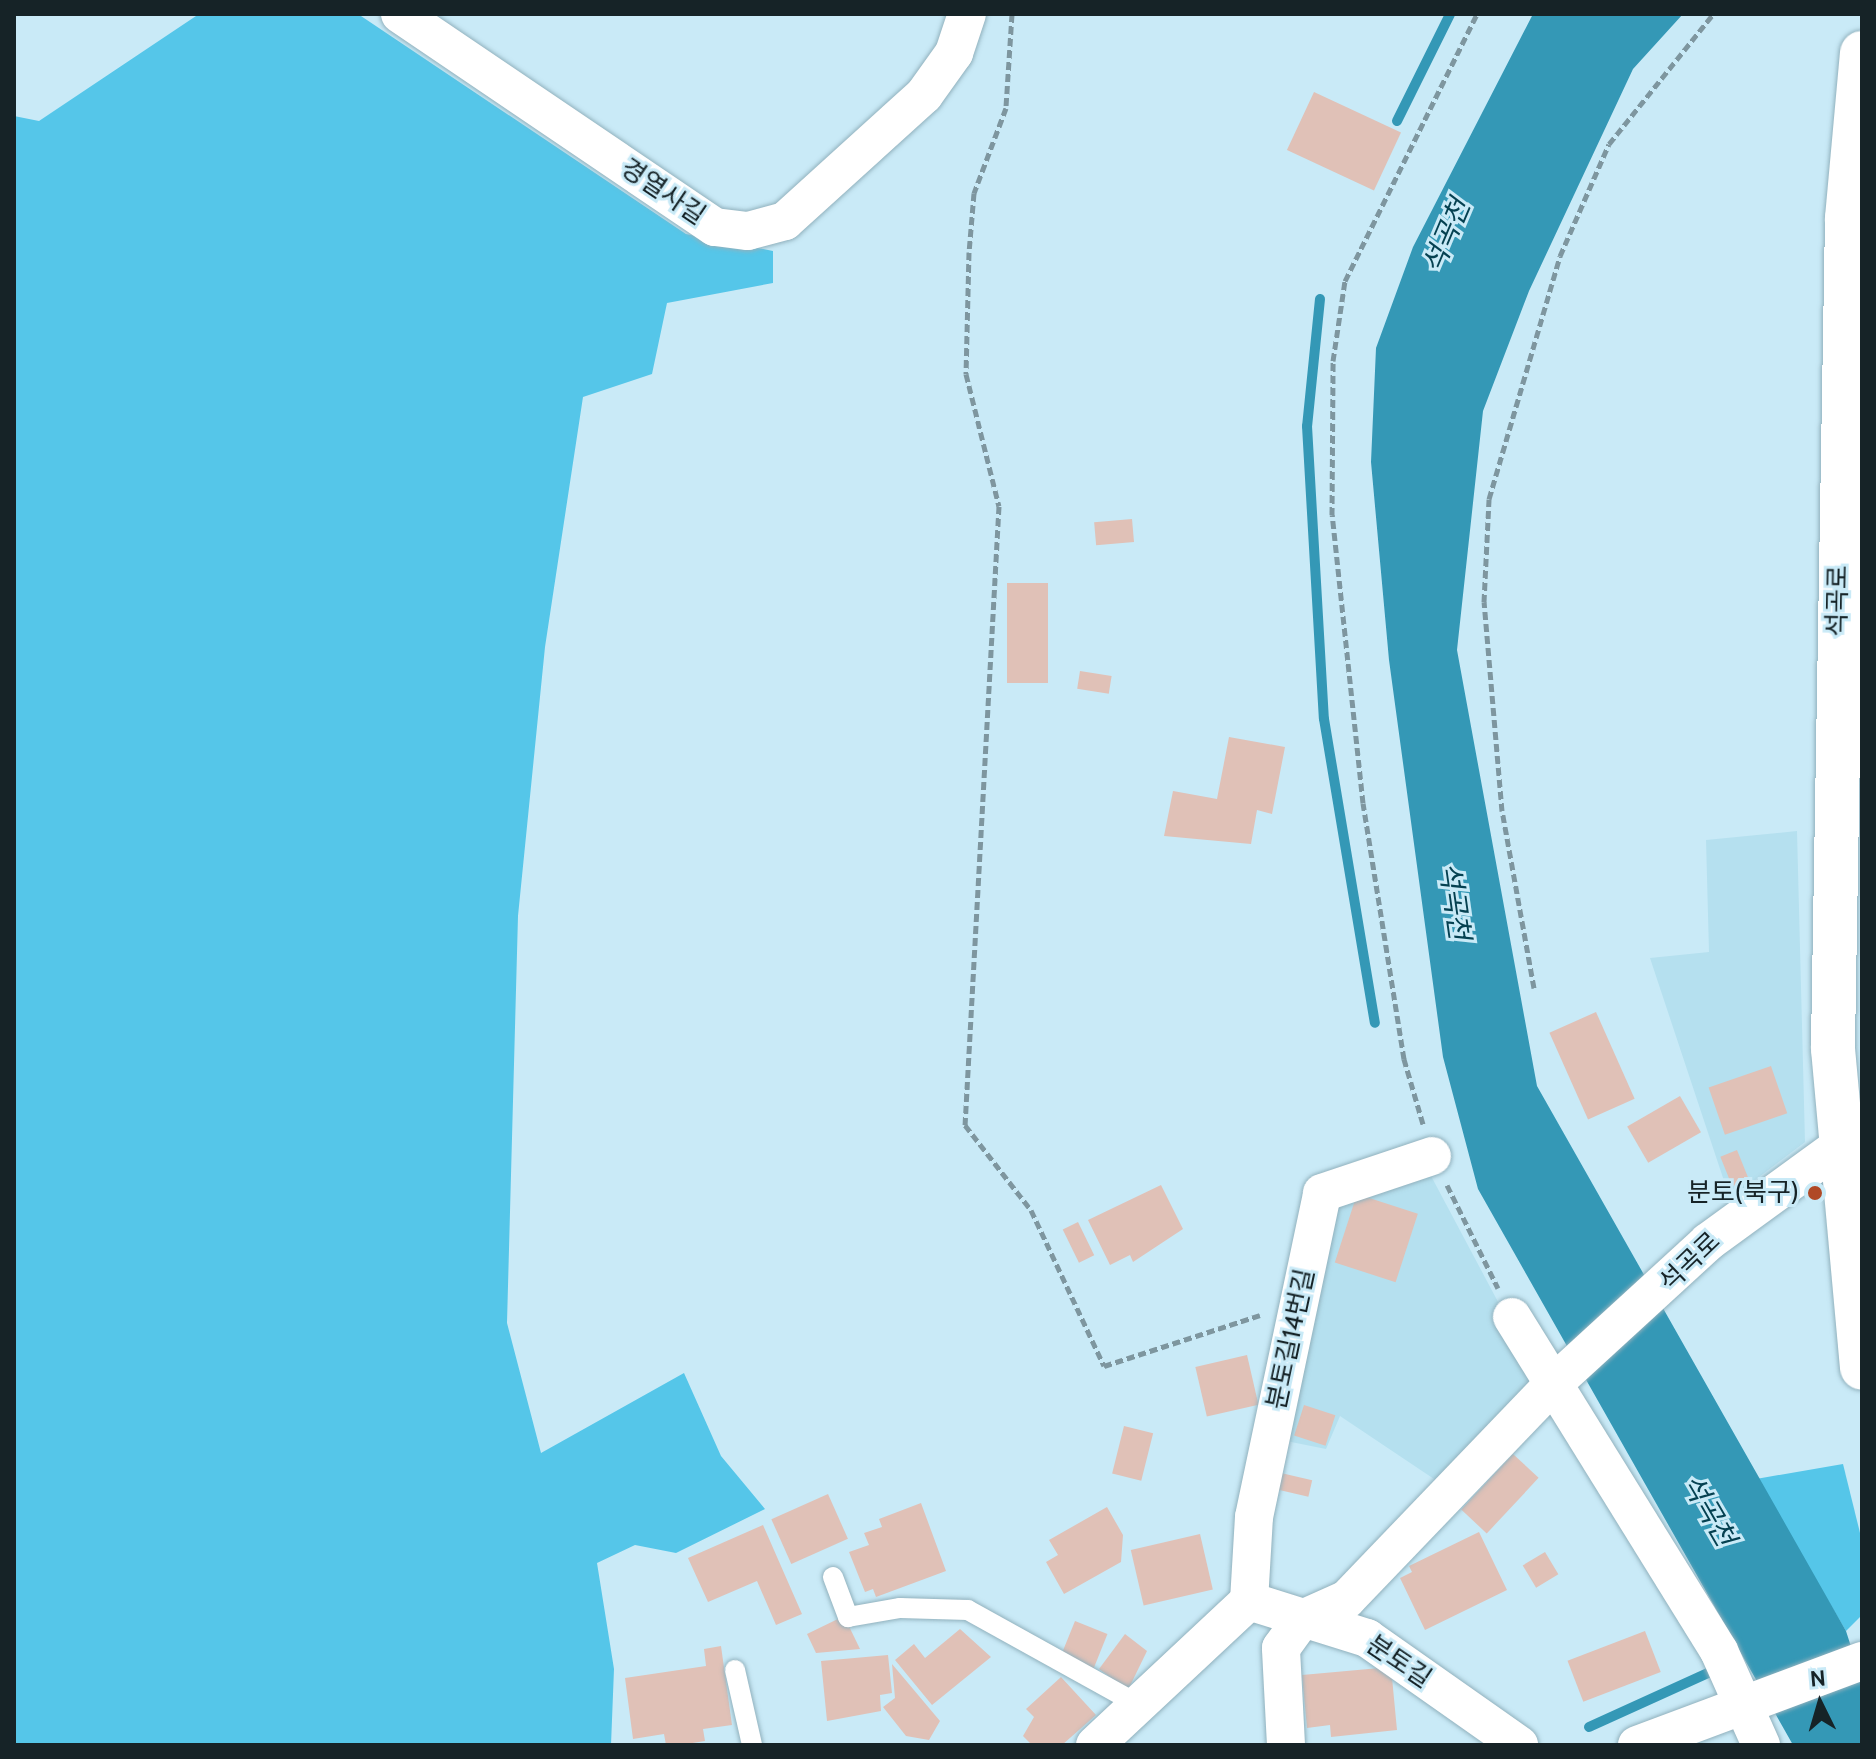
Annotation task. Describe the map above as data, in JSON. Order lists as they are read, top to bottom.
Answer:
{
  "streets": {
    "street": [
      "경열사길",
      "석곡로",
      "분토길14번길",
      "분토길"
    ]
  },
  "crossings": [
    ["석곡로", "분토길"]
  ],
  "water": ["석곡천"],
  "places": ["분토(북구)"],
  "north": "top"
}
